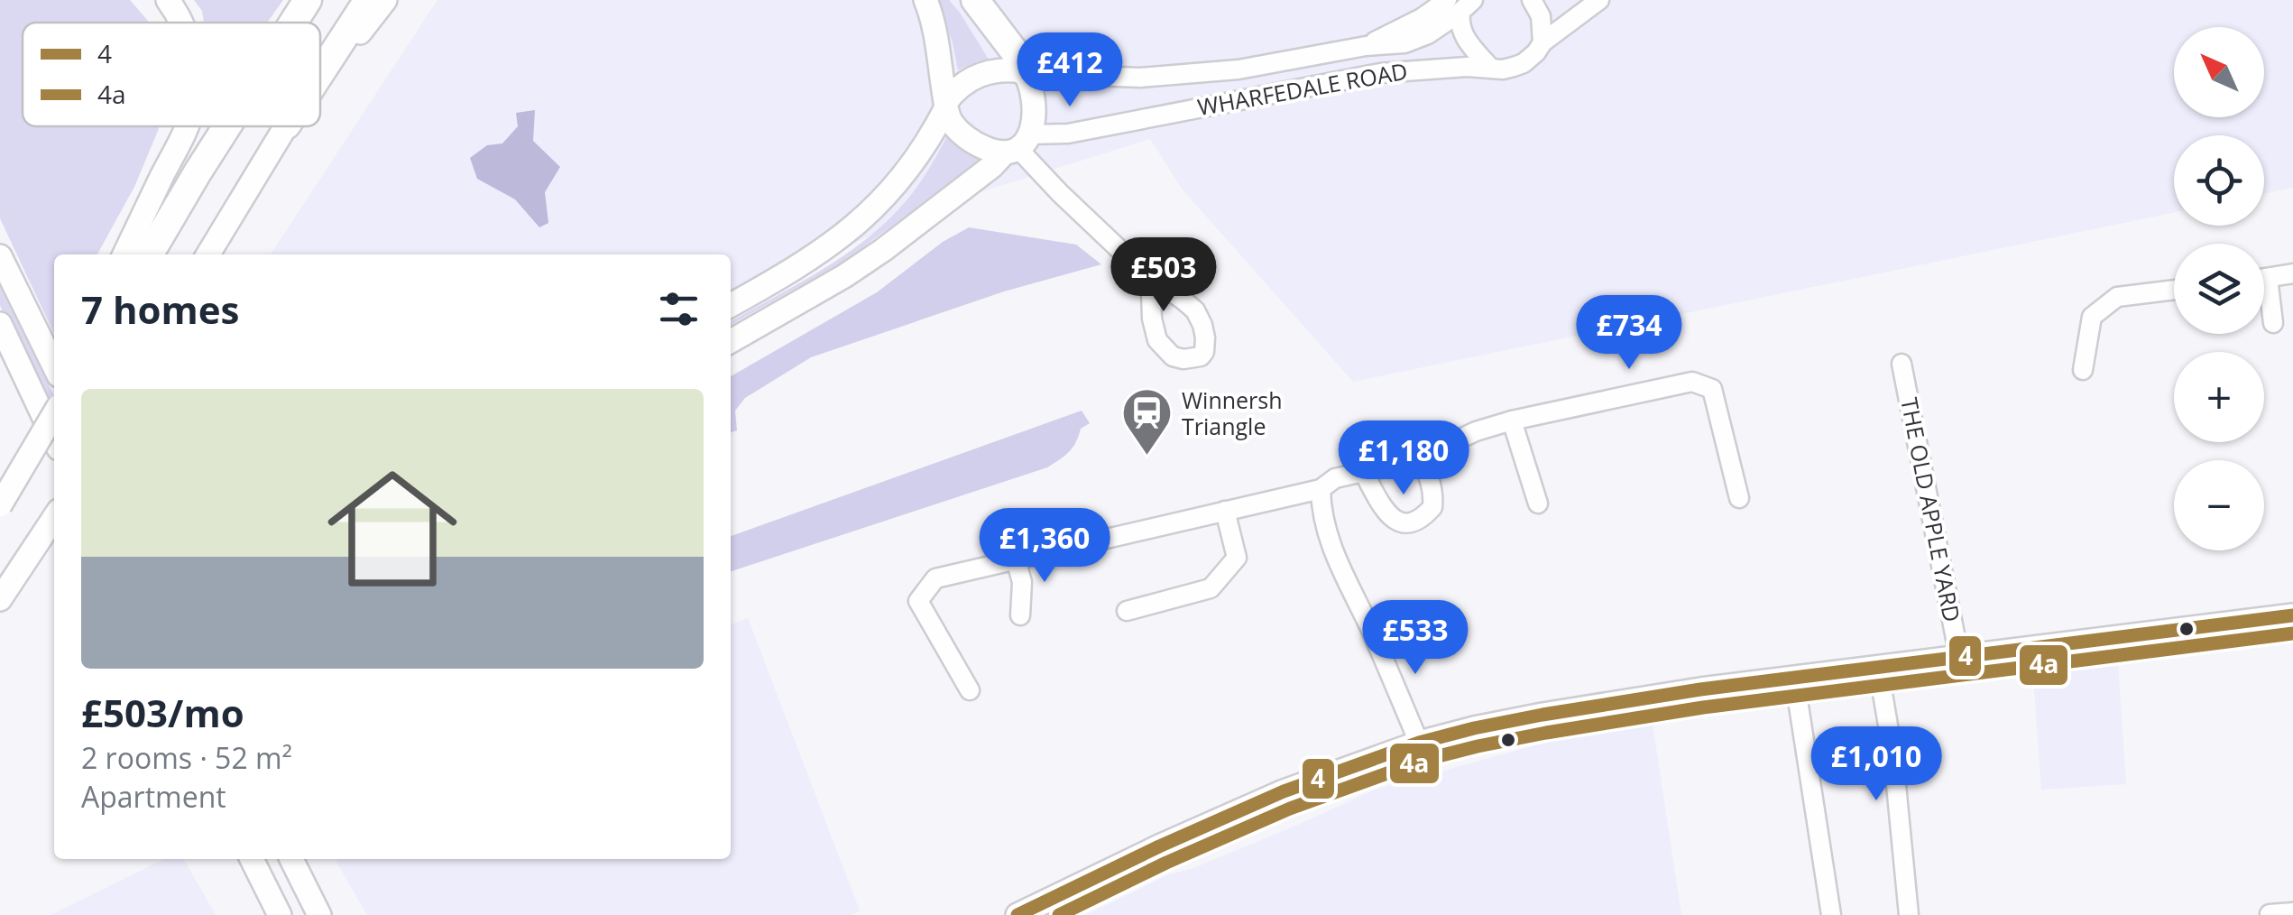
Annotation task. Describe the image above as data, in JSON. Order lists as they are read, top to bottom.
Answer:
{
  "streets": {
    "street": ["WHARFEDALE ROAD", "THE OLD APPLE YARD"]
  },
  "places": {
    "station": ["Winnersh Triangle"]
  },
  "lines": ["transit line 4", "transit line 4a"],
  "legend": ["4", "4a"],
  "north": "top left",
  "page": {
    "map_buttons": ["+", "−"],
    "price": [
      "£412",
      "£503",
      "£734",
      "£1,180",
      "£1,360",
      "£533",
      "£1,010"
    ],
    "heading": "7 homes",
    "list": [
      {
        "name": "£503/mo",
        "note": "2 rooms · 52 m² · Apartment"
      }
    ]
  }
}
